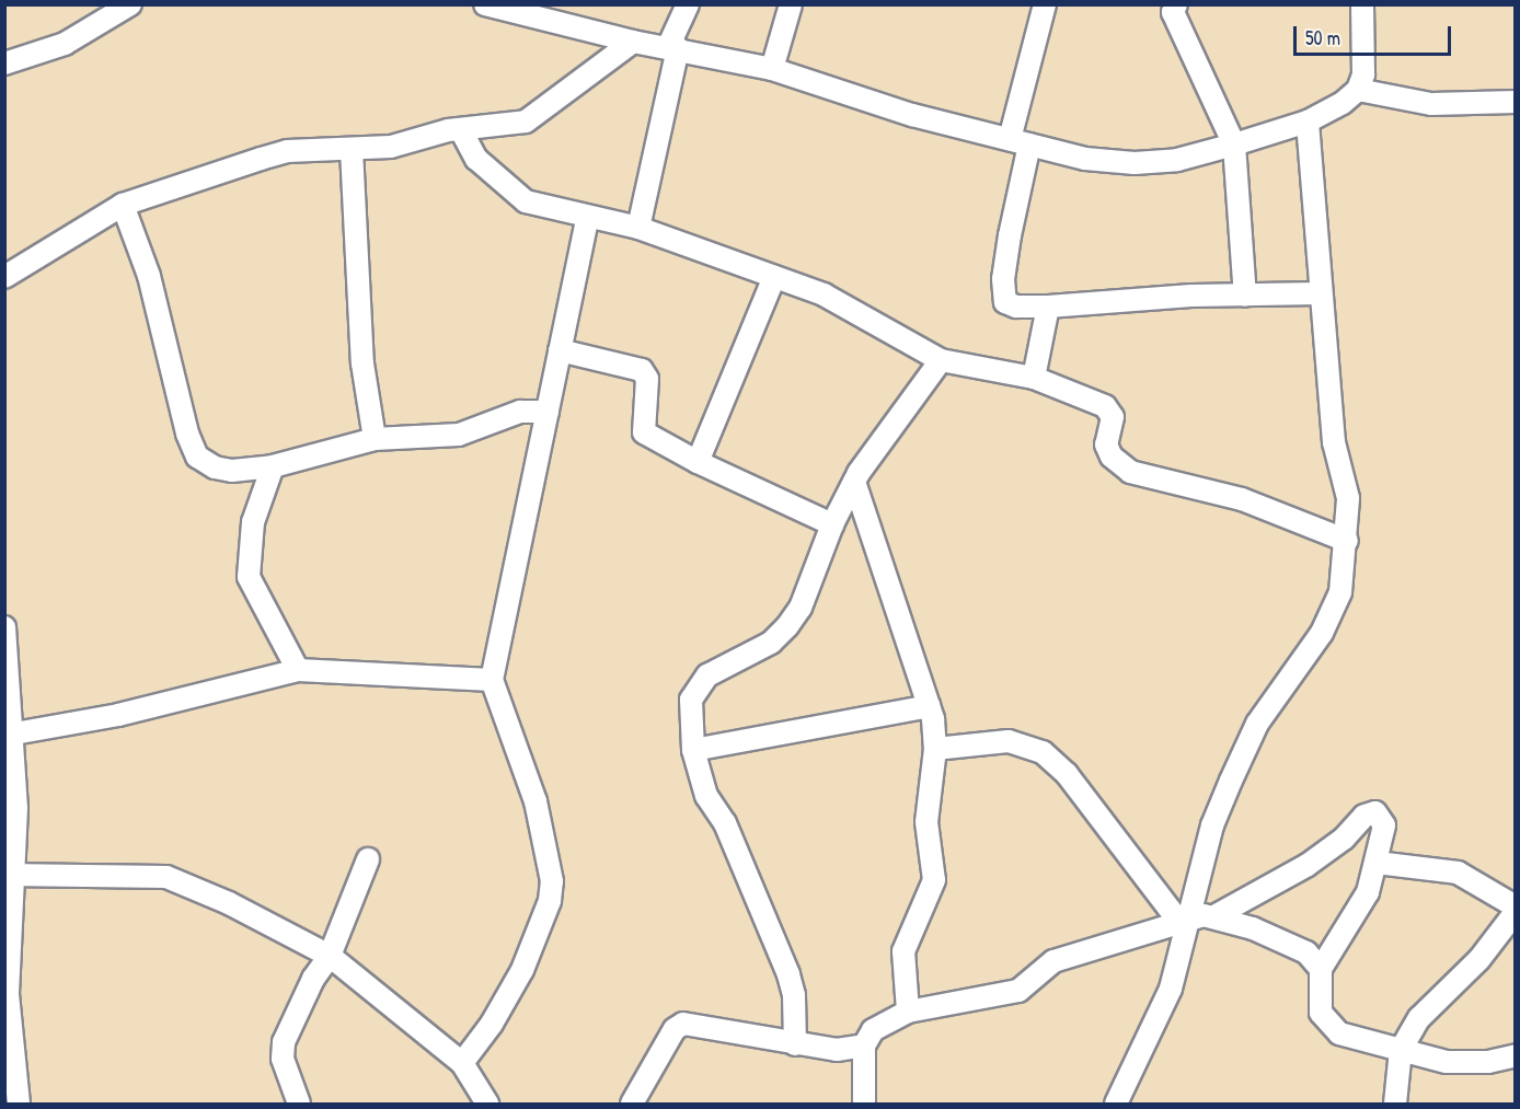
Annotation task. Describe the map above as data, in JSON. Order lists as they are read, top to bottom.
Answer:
{
  "scale_bar": "50 m"
}
